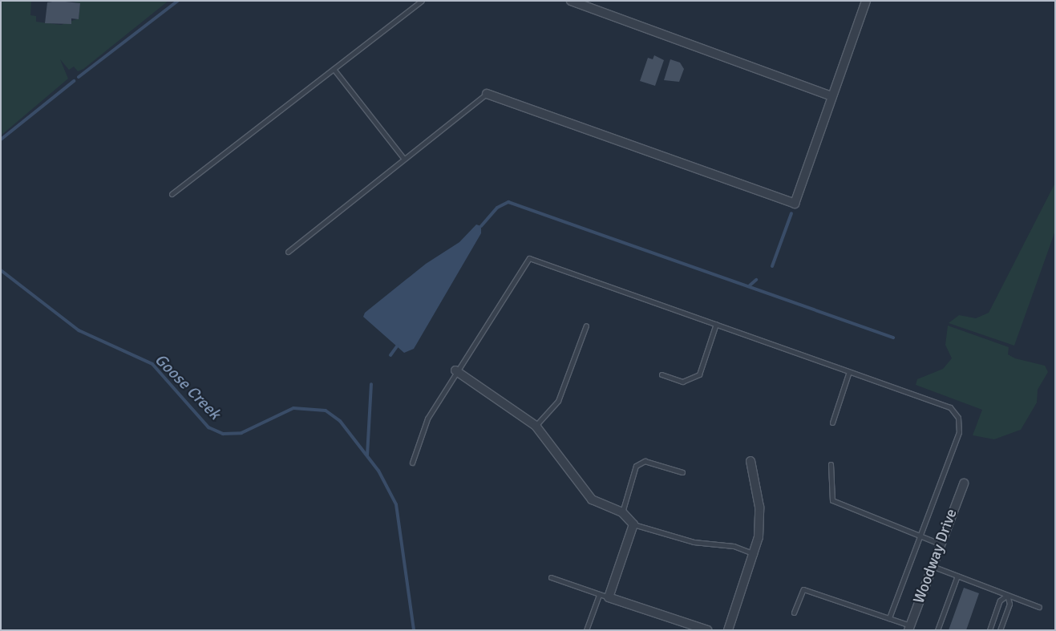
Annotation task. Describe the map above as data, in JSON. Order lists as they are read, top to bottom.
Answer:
{
  "streets": {
    "street": ["Woodway Drive"]
  },
  "water": ["Goose Creek"]
}
